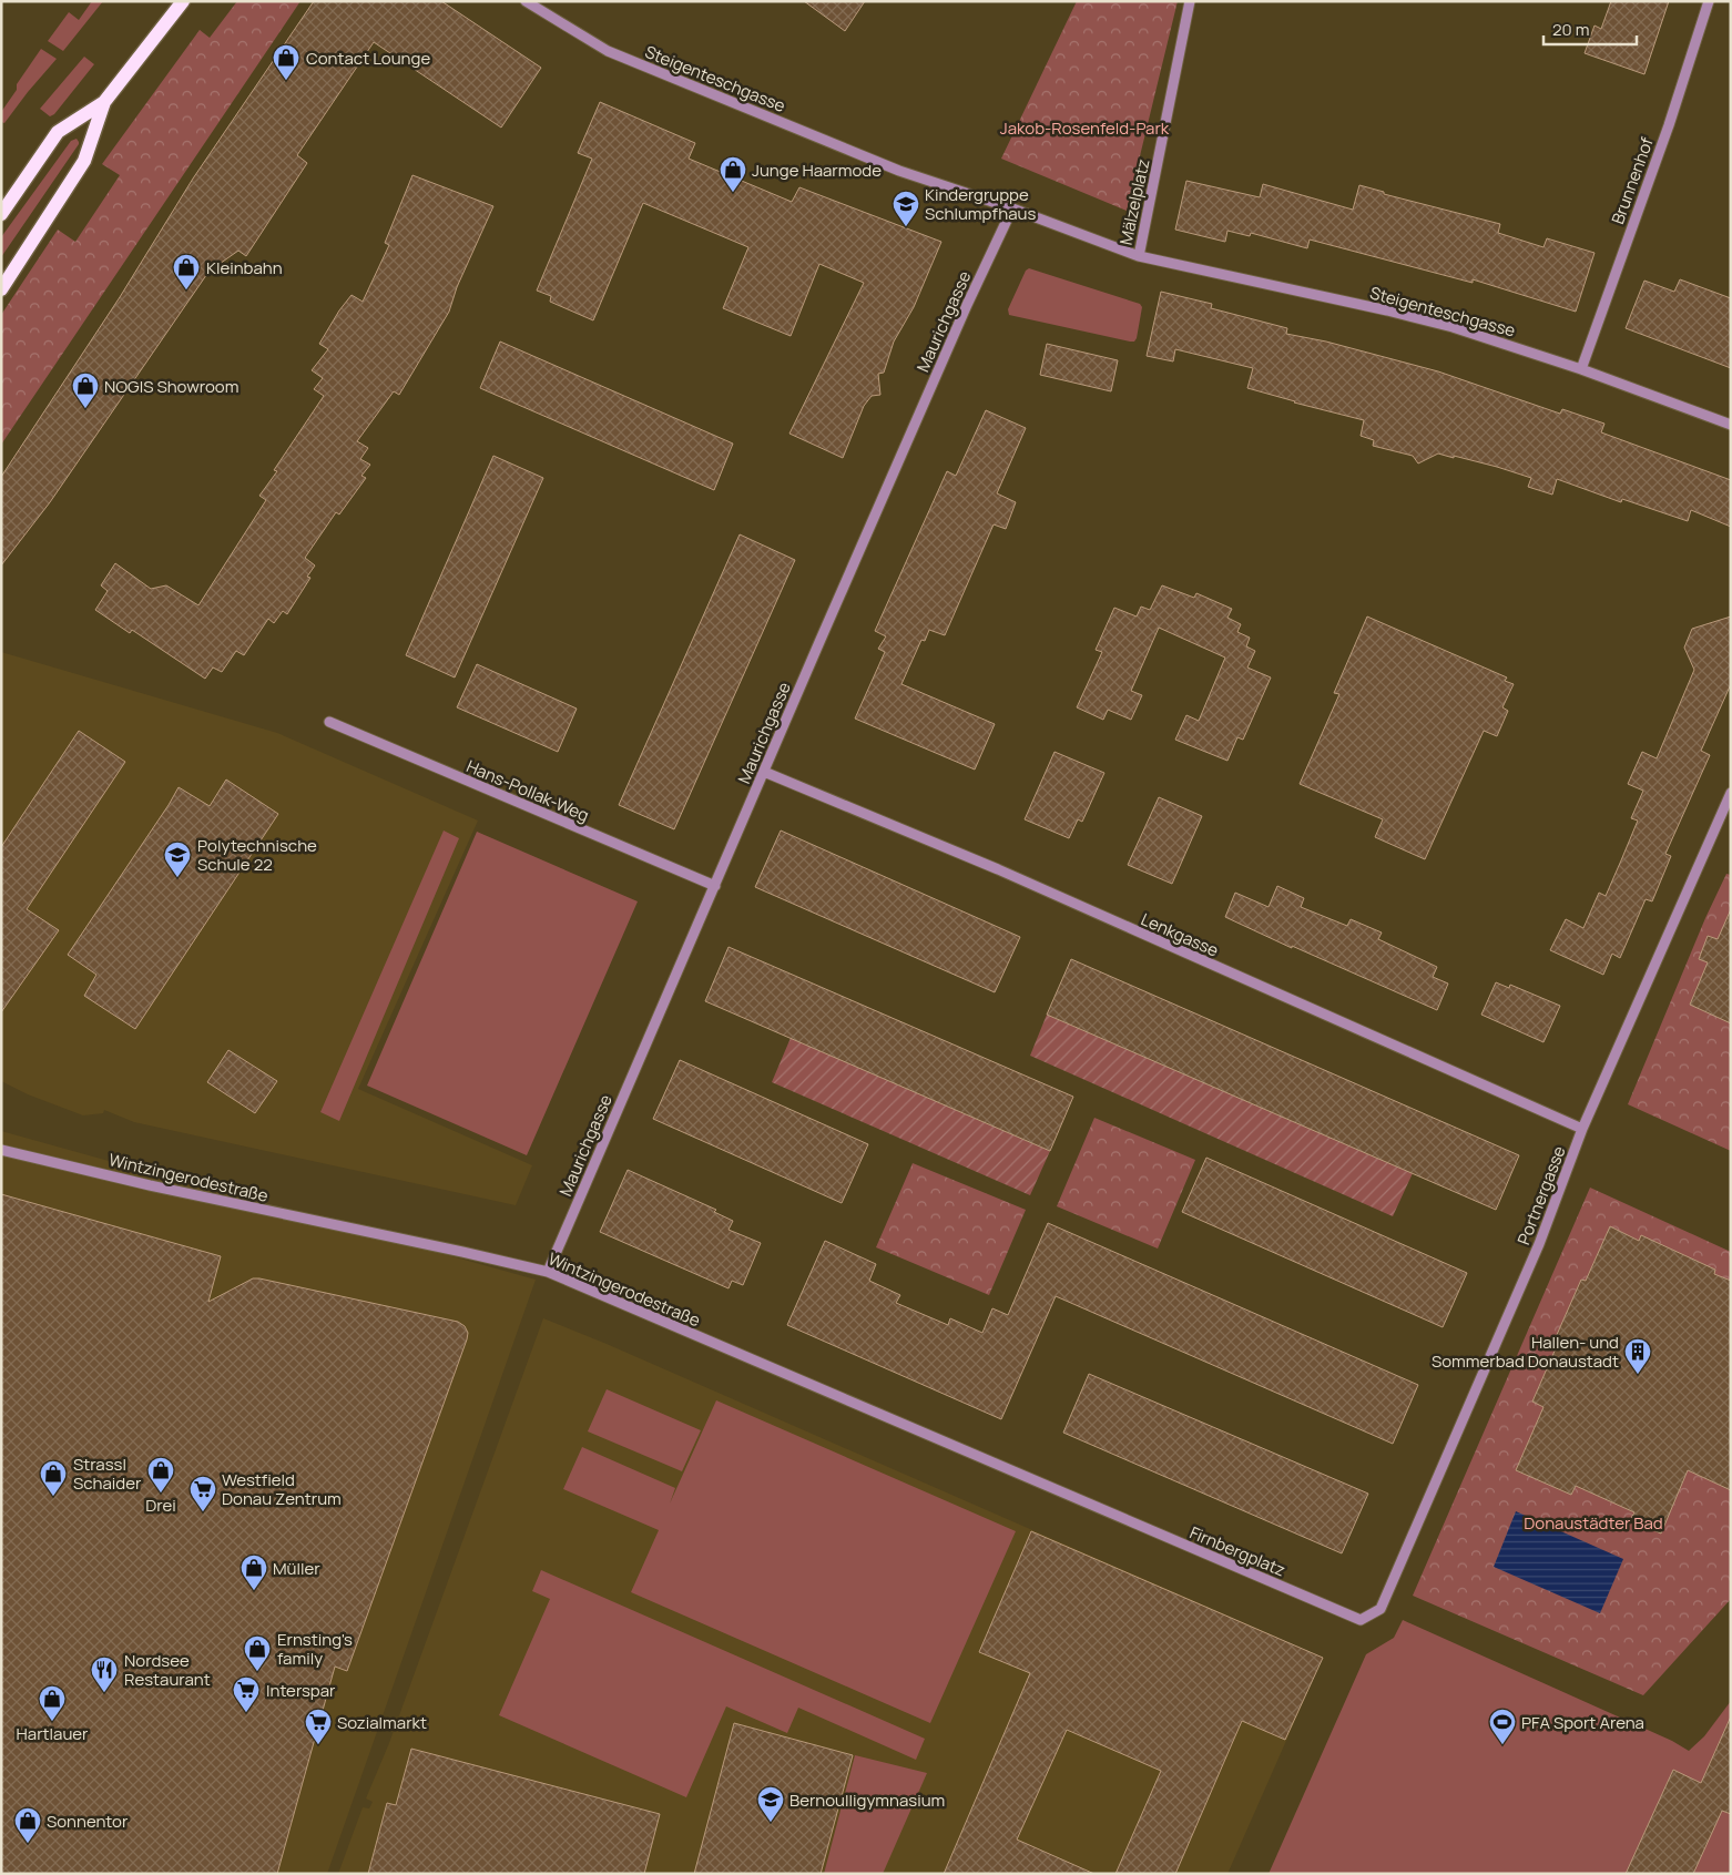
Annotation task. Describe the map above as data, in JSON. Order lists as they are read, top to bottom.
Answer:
{
  "streets": {
    "street": [
      "Steigenteschgasse",
      "Brunnenhof",
      "Mälzelplatz",
      "Maurichgasse",
      "Hans-Pollak-Weg",
      "Lenkgasse",
      "Wintzingerodestraße",
      "Portnergasse",
      "Firnbergplatz"
    ]
  },
  "crossings": [
    ["Steigenteschgasse", "Brunnenhof"],
    ["Steigenteschgasse", "Mälzelplatz"],
    ["Mälzelplatz", "Maurichgasse"],
    ["Maurichgasse", "Hans-Pollak-Weg"],
    ["Maurichgasse", "Lenkgasse"],
    ["Maurichgasse", "Wintzingerodestraße"],
    ["Lenkgasse", "Portnergasse"],
    ["Wintzingerodestraße", "Firnbergplatz"],
    ["Portnergasse", "Firnbergplatz"]
  ],
  "parks": ["Jakob-Rosenfeld-Park", "Donaustädter Bad"],
  "places": {
    "shop": [
      "Contact Lounge",
      "Junge Haarmode",
      "Kleinbahn",
      "NOGIS Showroom",
      "Drei",
      "Strassl Schaider",
      "Müller",
      "Ernsting's family",
      "Hartlauer",
      "Sonnentor"
    ],
    "school or university": ["Kindergruppe Schlumpfhaus", "Polytechnische Schule 22", "Bernoulligymnasium"],
    "building": ["Hallen- und Sommerbad Donaustadt"],
    "supermarket": ["Westfield Donau Zentrum", "Interspar", "Sozialmarkt"],
    "restaurant": ["Nordsee Restaurant"],
    "sports": ["PFA Sport Arena"]
  },
  "scale_bar": "20 m"
}
